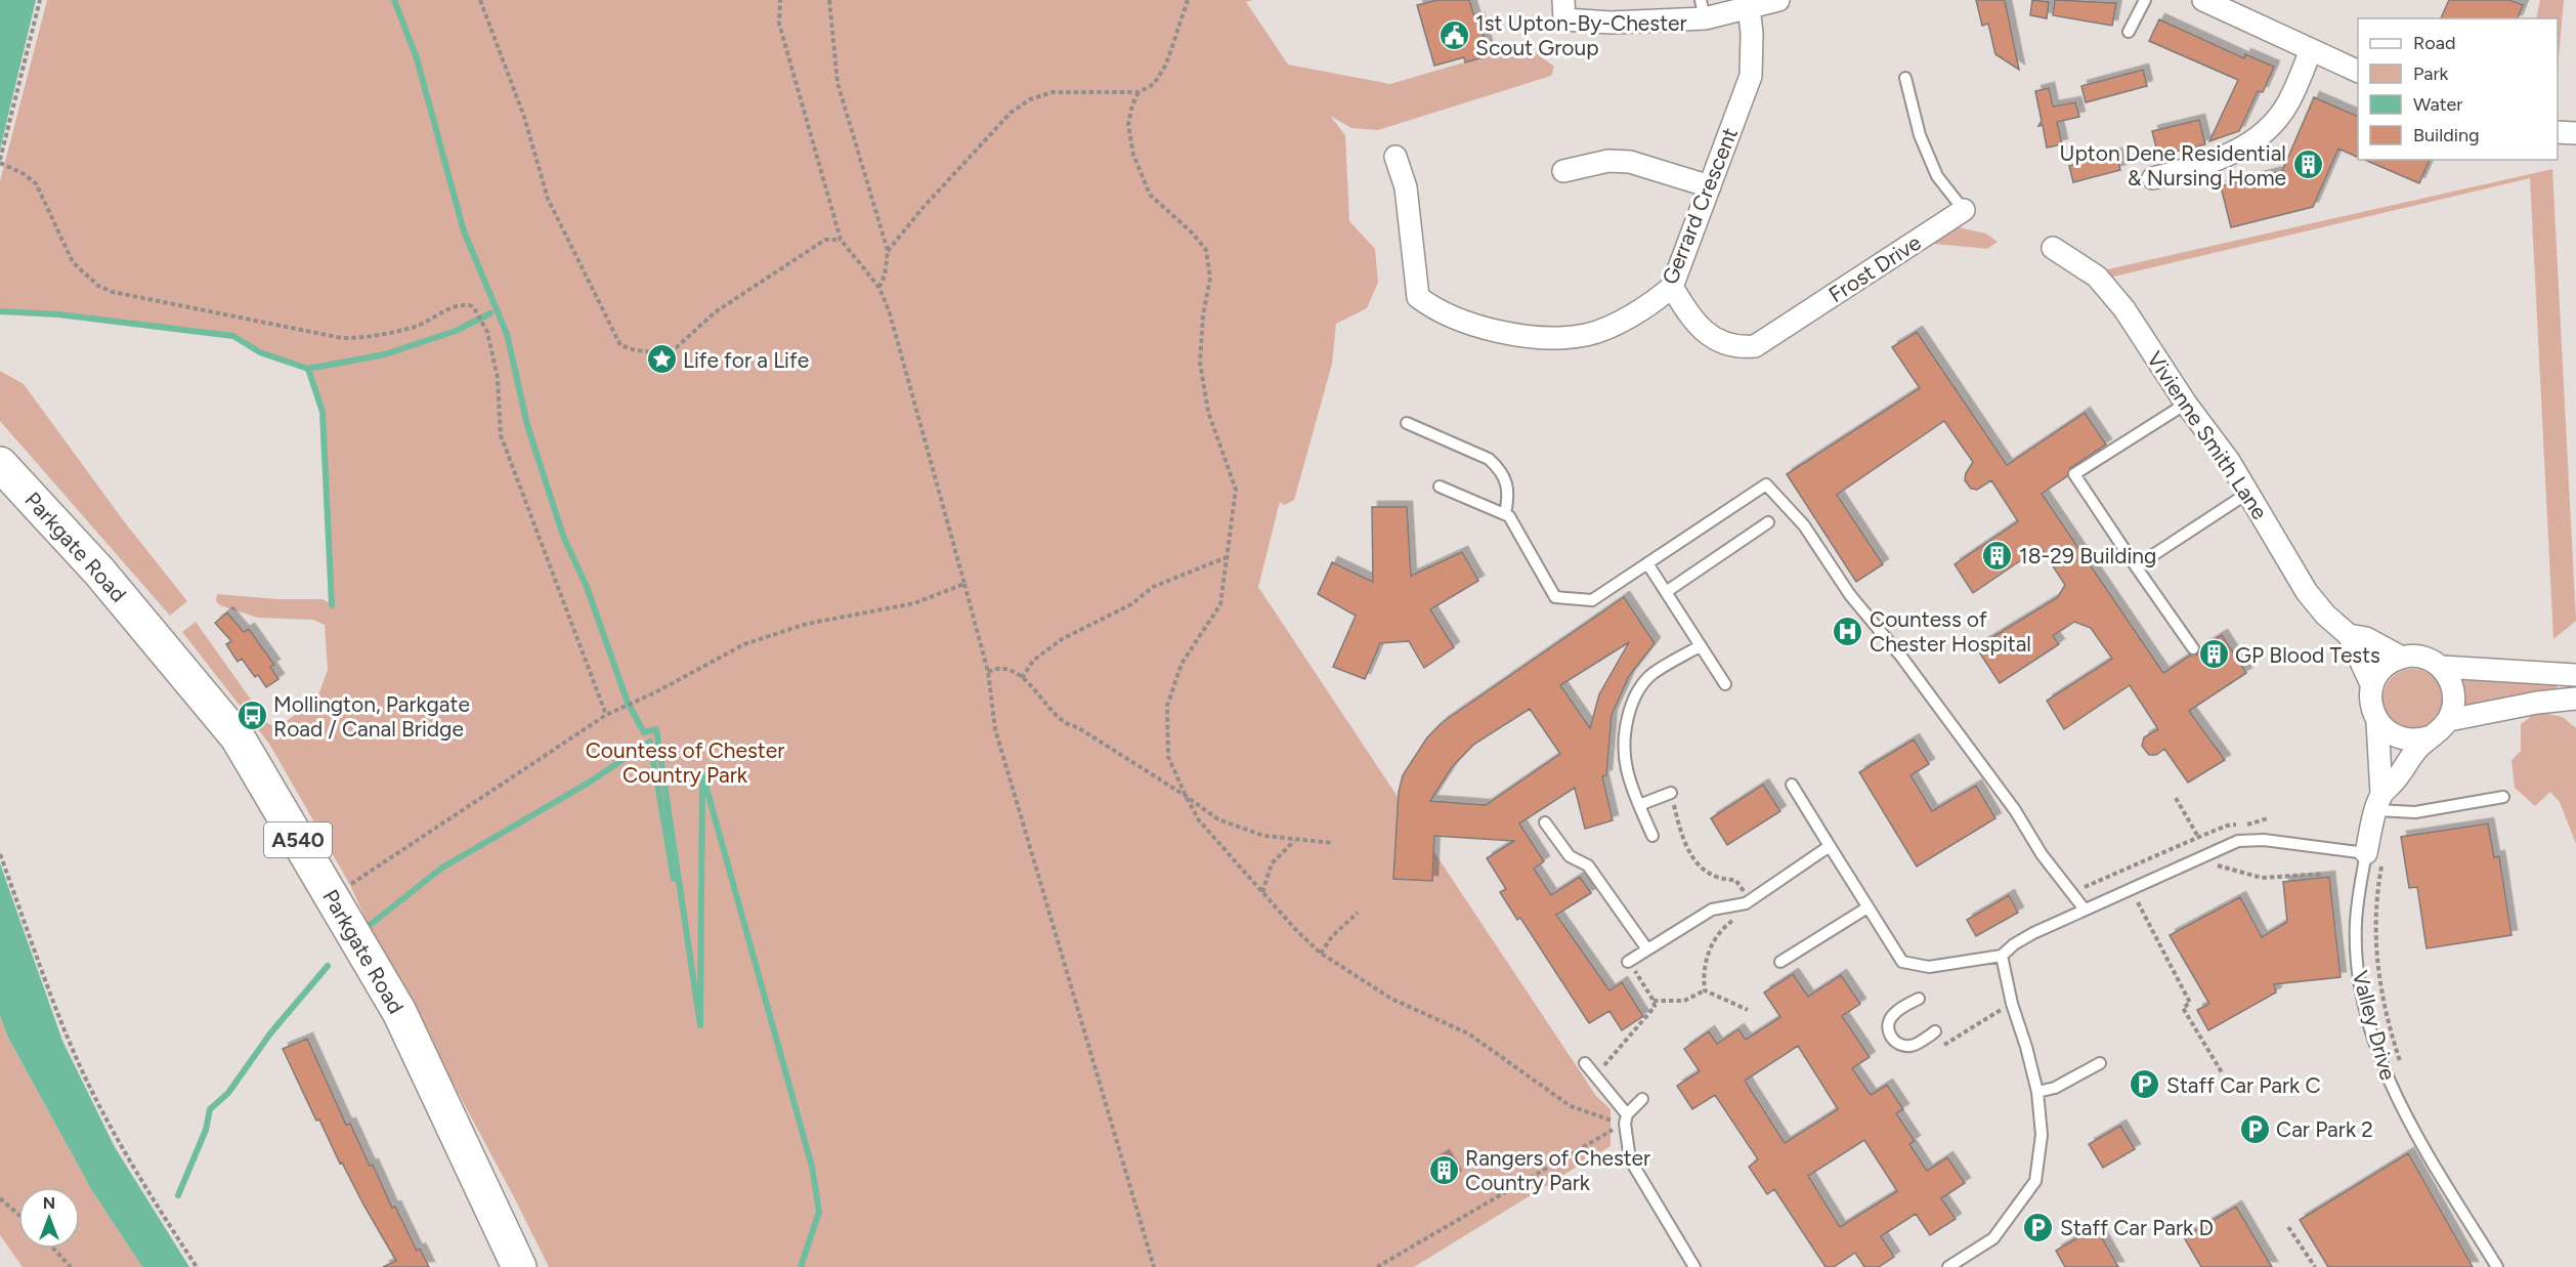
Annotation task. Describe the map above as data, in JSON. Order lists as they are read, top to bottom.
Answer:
{
  "streets": {
    "main road": ["Parkgate Road", "A540"],
    "street": [
      "Gerrard Crescent",
      "Frost Drive",
      "Vivienne Smith Lane",
      "Valley Drive"
    ]
  },
  "crossings": [
    ["Gerrard Crescent", "Frost Drive"],
    ["Vivienne Smith Lane", "Valley Drive"]
  ],
  "parks": ["Countess of Chester Country Park"],
  "places": {
    "public building": ["1st Upton-By-Chester Scout Group"],
    "building": [
      "Upton Dene Residential & Nursing Home",
      "18-29 Building",
      "GP Blood Tests",
      "Rangers of Chester Country Park"
    ],
    "place": ["Life for a Life"],
    "hospital": ["Countess of Chester Hospital"],
    "bus stop": ["Mollington, Parkgate Road / Canal Bridge"],
    "parking": ["Staff Car Park C", "Car Park 2", "Staff Car Park D"]
  },
  "legend": [
    "Road",
    "Park",
    "Water",
    "Building"
  ],
  "north": "top"
}
